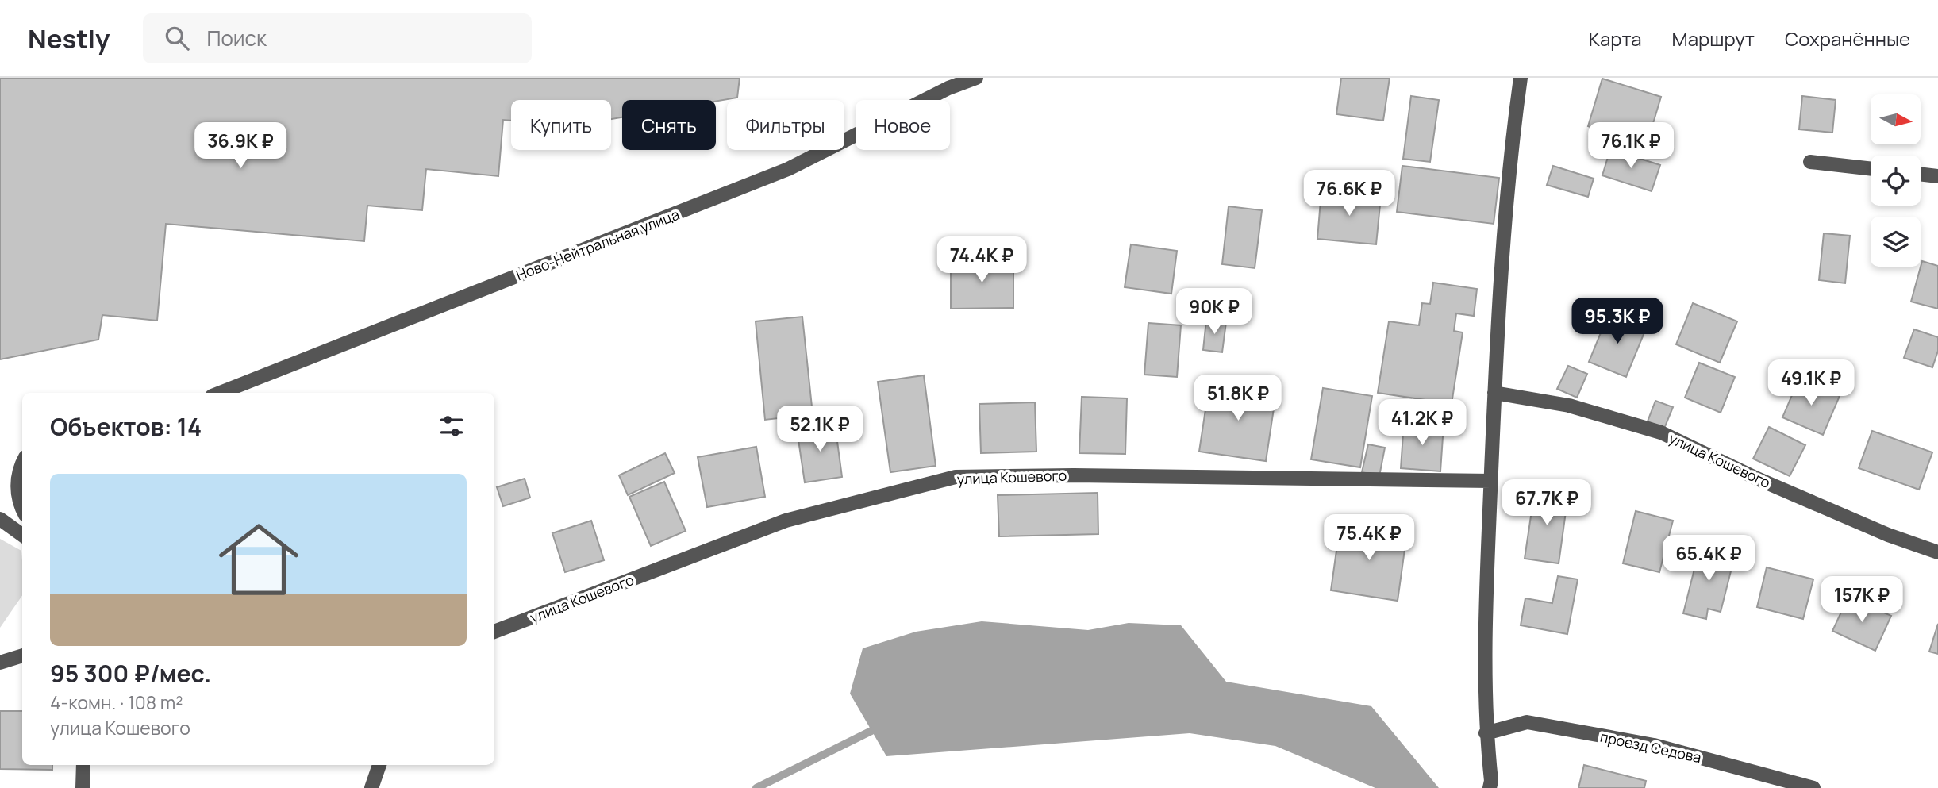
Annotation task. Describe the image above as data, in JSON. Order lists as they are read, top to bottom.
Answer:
{
  "streets": {
    "street": ["Ново-Нейтральная улица", "улица Кошевого", "проезд Седова"]
  },
  "north": "right",
  "page": {
    "header": "Nestly",
    "search": "Поиск",
    "nav": ["Карта", "Маршрут", "Сохранённые"],
    "chip": [
      "Купить",
      "Снять",
      "Фильтры",
      "Новое"
    ],
    "price": [
      "36.9K ₽",
      "76.1K ₽",
      "76.6K ₽",
      "74.4K ₽",
      "90K ₽",
      "95.3K ₽",
      "49.1K ₽",
      "51.8K ₽",
      "41.2K ₽",
      "52.1K ₽",
      "67.7K ₽",
      "75.4K ₽",
      "65.4K ₽",
      "157K ₽"
    ],
    "heading": "Объектов: 14",
    "list": [
      {
        "name": "95 300 ₽/мес.",
        "note": "4-комн. · 108 m² · улица Кошевого"
      }
    ]
  }
}
